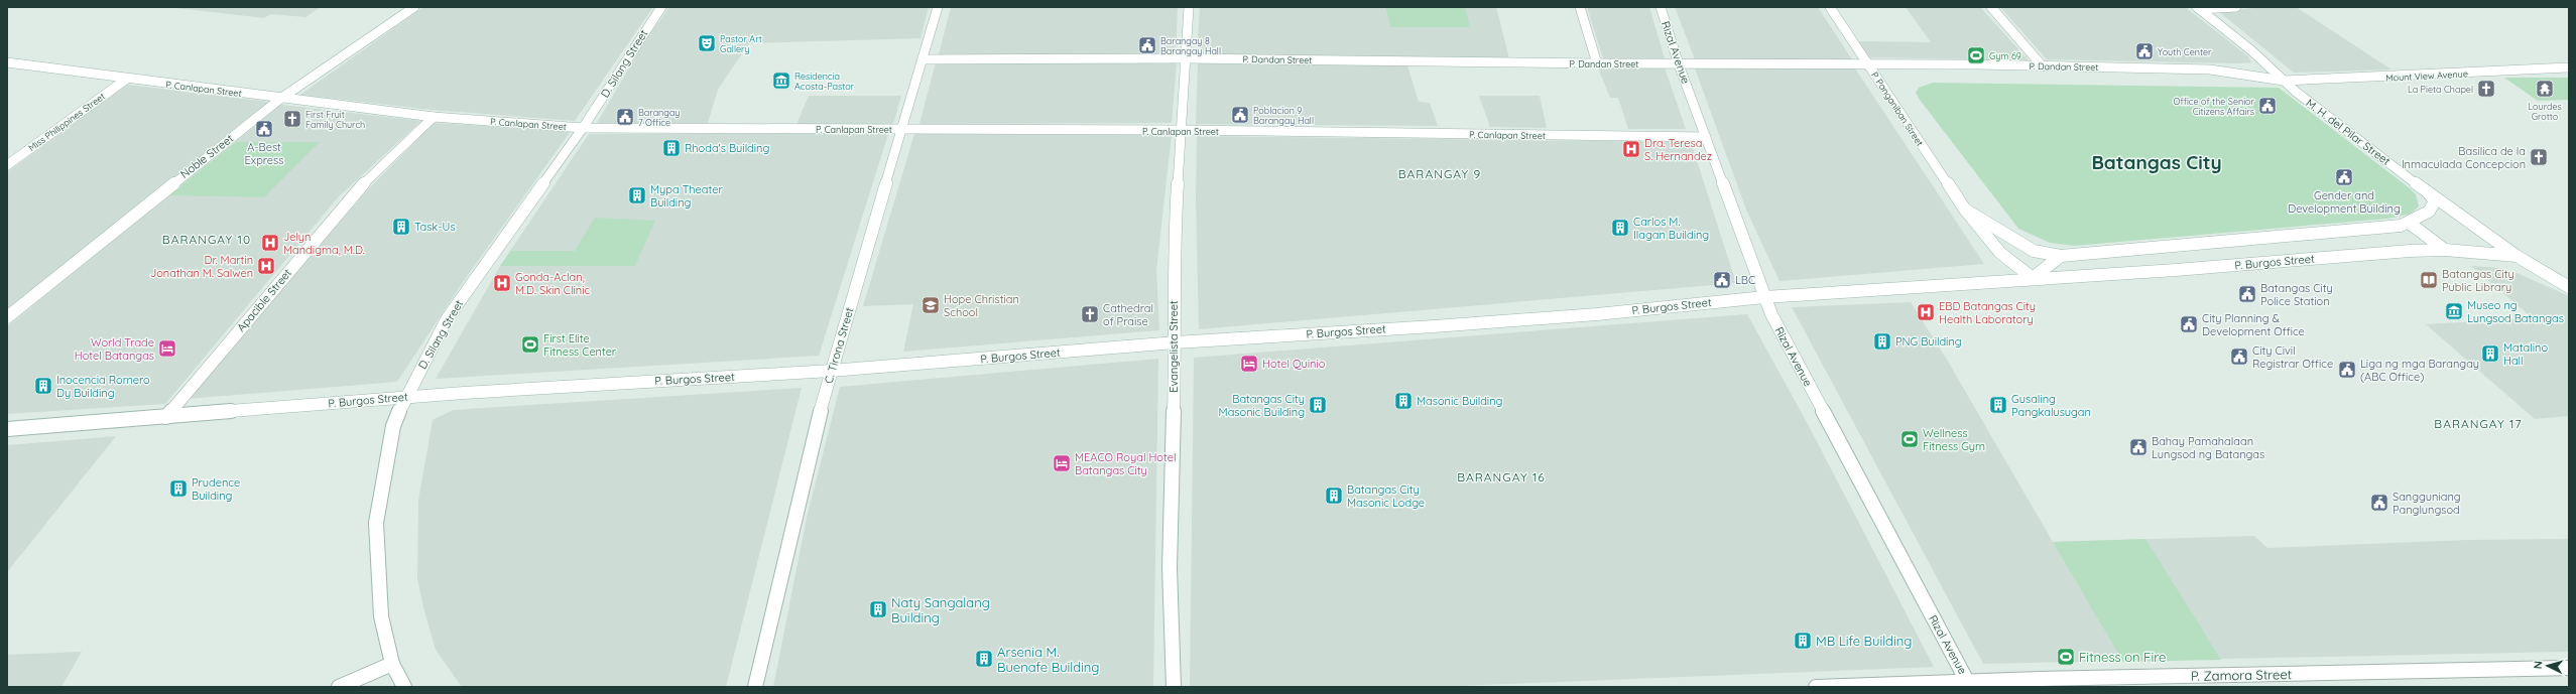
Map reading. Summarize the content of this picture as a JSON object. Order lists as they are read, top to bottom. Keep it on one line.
{"streets":{"street":["Rizal Avenue","P. Dandan Street","D. Silang Street","Mount View Avenue","P. Canlapan Street","P. Panganiban Street","Miss Philippines Street","M. H. del Pilar Street","Noble Street","P. Burgos Street","Apacible Street","C. Tirona Street","Evangelista Street","P. Zamora Street"]},"crossings":[["Rizal Avenue","P. Dandan Street"],["Rizal Avenue","P. Canlapan Street"],["Rizal Avenue","P. Burgos Street"],["Rizal Avenue","P. Zamora Street"],["P. Dandan Street","Mount View Avenue"],["P. Dandan Street","P. Panganiban Street"],["P. Dandan Street","M. H. del Pilar Street"],["P. Dandan Street","C. Tirona Street"],["P. Dandan Street","Evangelista Street"],["D. Silang Street","P. Canlapan Street"],["D. Silang Street","P. Burgos Street"],["Mount View Avenue","M. H. del Pilar Street"],["P. Canlapan Street","Miss Philippines Street"],["P. Canlapan Street","Noble Street"],["P. Canlapan Street","Apacible Street"],["P. Canlapan Street","C. Tirona Street"],["P. Canlapan Street","Evangelista Street"],["P. Panganiban Street","P. Burgos Street"],["M. H. del Pilar Street","P. Burgos Street"],["P. Burgos Street","Apacible Street"],["P. Burgos Street","C. Tirona Street"],["P. Burgos Street","Evangelista Street"]],"districts":["Batangas City","BARANGAY 9","BARANGAY 10","BARANGAY 17","BARANGAY 16"],"places":{"theatre":["Pastor Art Gallery"],"public building":["Barangay 8 Barangay Hall","Youth Center","Office of the Senior Citizens Affairs","Poblacion 9 Barangay Hall","Barangay 7 Office","A-Best Express","Gender and Development Building","LBC","Batangas City Police Station","City Planning & Development Office","City Civil Registrar Office","Liga ng mga Barangay (ABC Office)","Bahay Pamahalaan Lungsod ng Batangas","Sangguniang Panglungsod"],"sports":["Gym 69","First Elite Fitness Center","Wellness Fitness Gym","Fitness on Fire"],"museum":["Residencia Acosta-Pastor","Museo ng Lungsod Batangas"],"church":["La Pieta Chapel","First Fruit Family Church","Basilica de la Inmaculada Concepcion","Cathedral of Praise"],"temple":["Lourdes Grotto"],"building":["Rhoda's Building","Mypa Theater Building","Task-Us","Carlos M. Ilagan Building","PNG Building","Matalino Hall","Inocencia Romero Dy Building","Masonic Building","Batangas City Masonic Building","Gusaling Pangkalusugan","Prudence Building","Batangas City Masonic Lodge","Naty Sangalang Building","MB Life Building","Arsenia M. Buenafe Building"],"hospital":["Dra. Teresa S. Hernandez","Jelyn Mandigma, M.D.","Dr. Martin Jonathan M. Salwen","Gonda-Aclan, M.D. Skin Clinic","EBD Batangas City Health Laboratory"],"library":["Batangas City Public Library"],"school or university":["Hope Christian School"],"hotel":["World Trade Hotel Batangas","Hotel Quinio","MEACO Royal Hotel Batangas City"]},"north":"left"}
